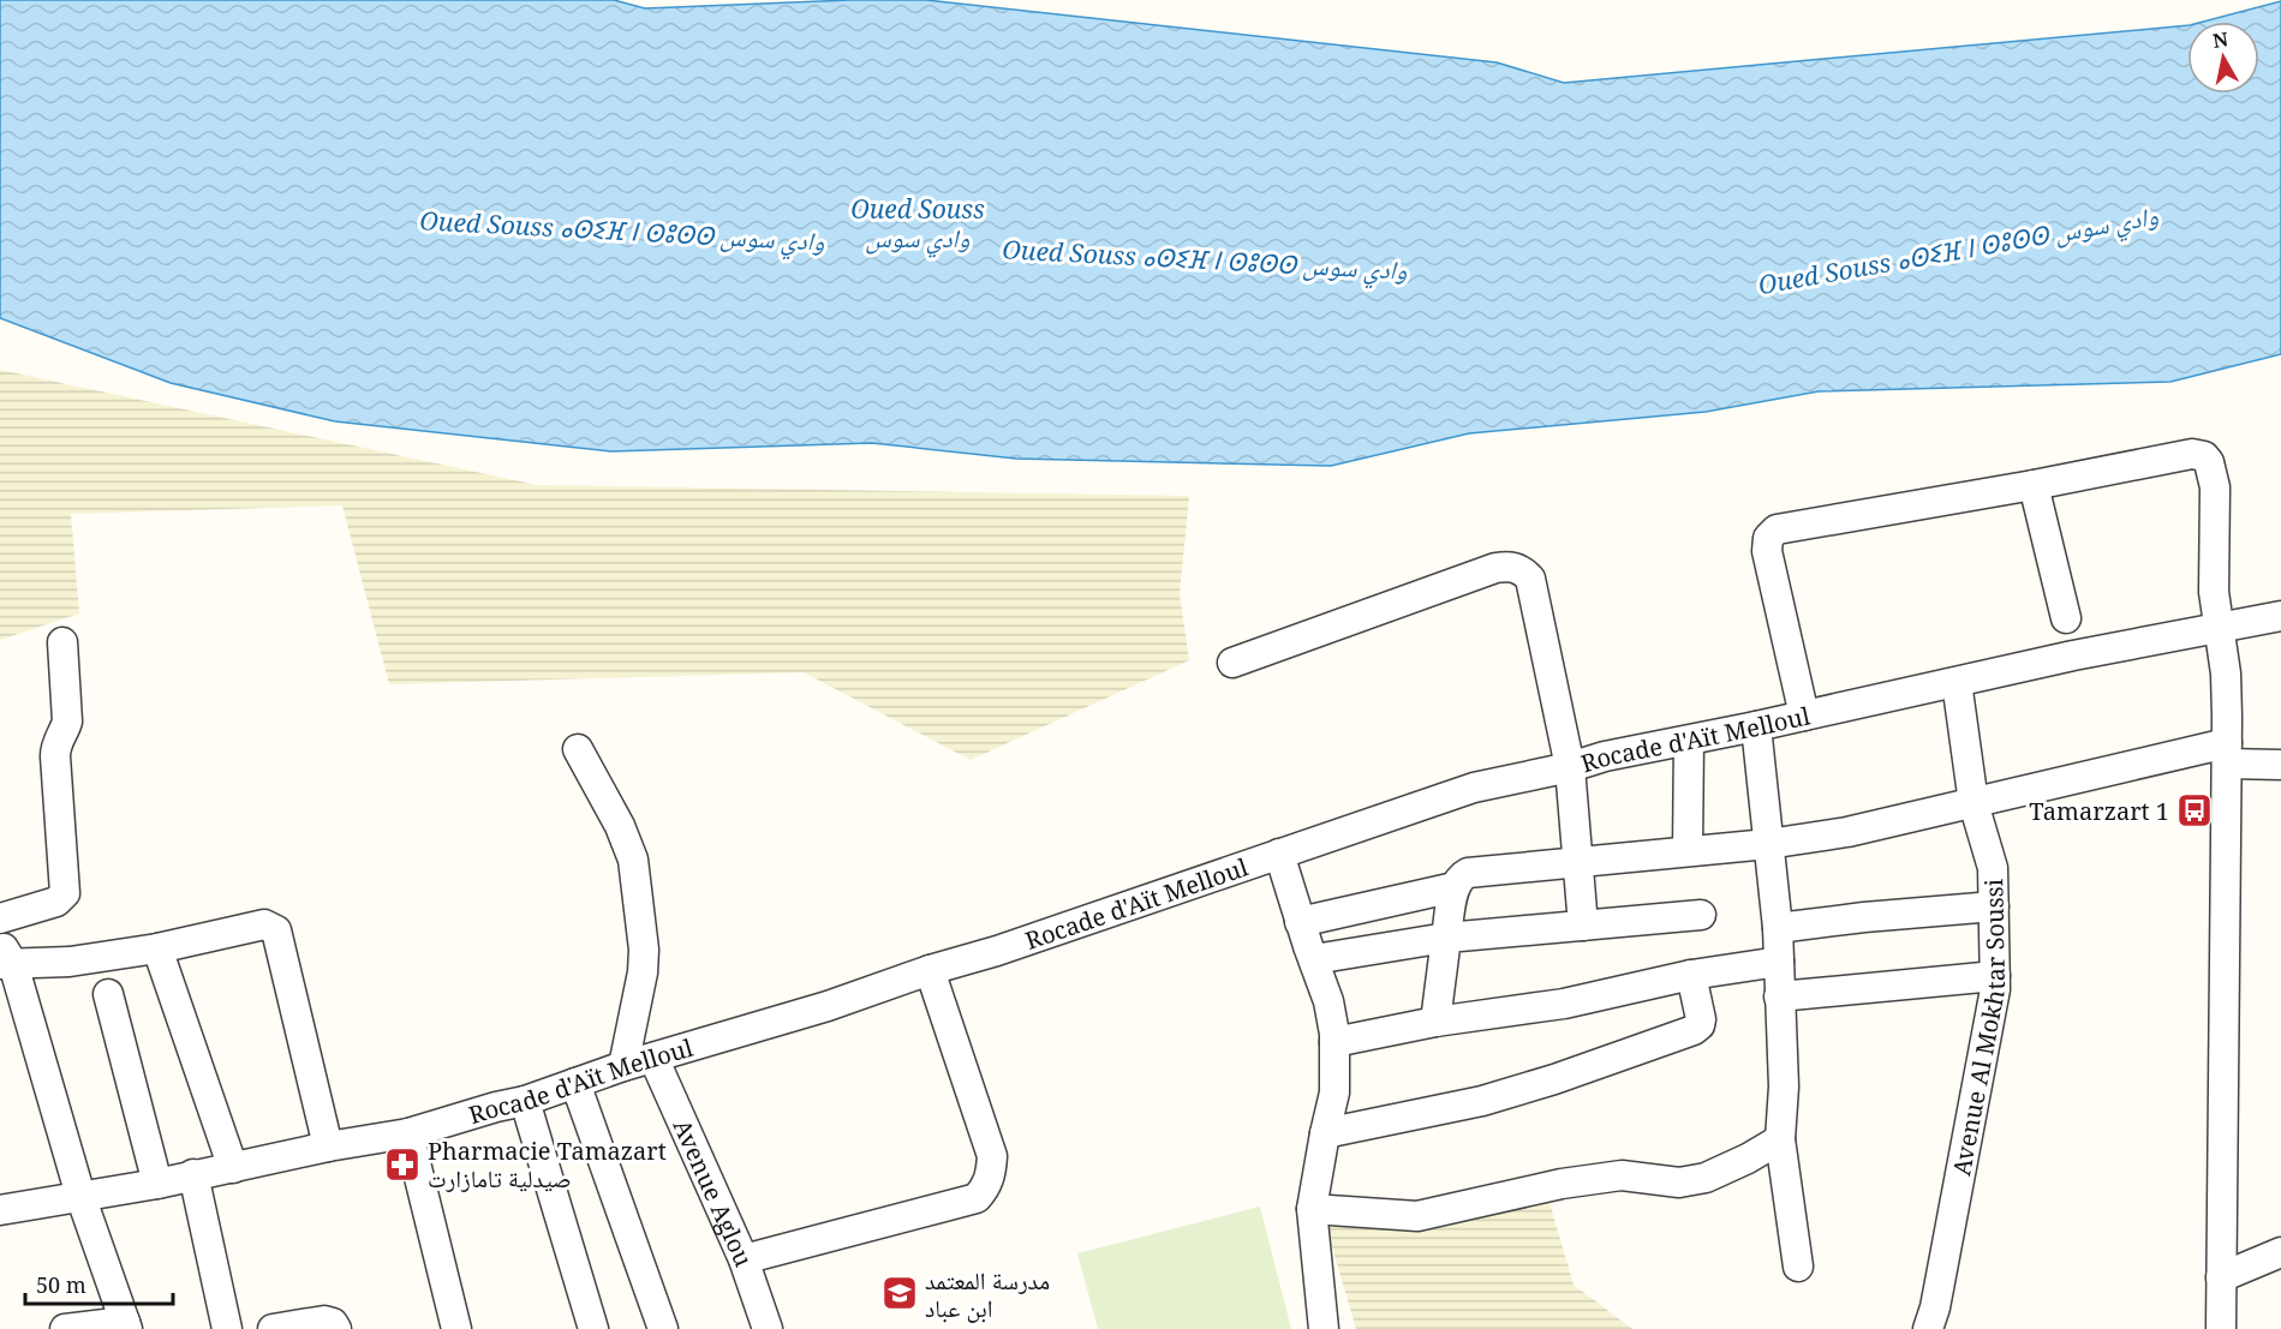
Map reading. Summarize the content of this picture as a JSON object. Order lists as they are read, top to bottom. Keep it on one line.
{"streets":{"street":["Rocade d'Aït Melloul","Avenue Al Mokhtar Soussi","Avenue Aglou"]},"crossings":[["Rocade d'Aït Melloul","Avenue Al Mokhtar Soussi"],["Rocade d'Aït Melloul","Avenue Aglou"]],"water":["Oued Souss وادي سوس","Oued Souss ⴰⵙⵉⴼ ⵏ ⵙⵓⵙⵙ وادي سوس"],"places":{"bus stop":["Tamarzart 1"],"pharmacy":["Pharmacie Tamazart صيدلية تامازارت"],"school or university":["مدرسة المعتمد ابن عباد"]},"scale_bar":"50 m","north":"top"}
